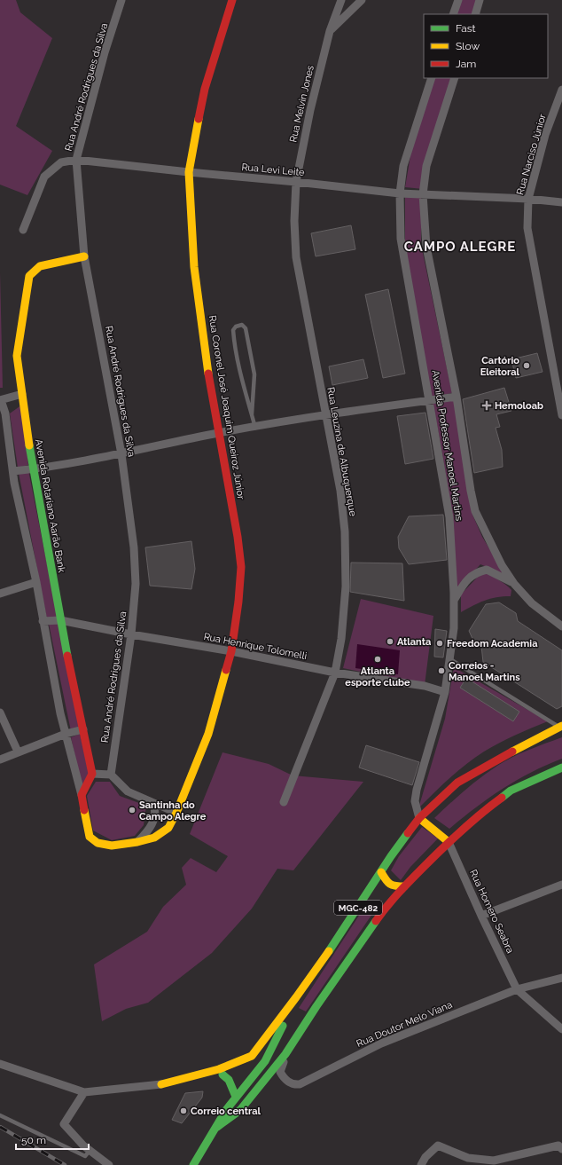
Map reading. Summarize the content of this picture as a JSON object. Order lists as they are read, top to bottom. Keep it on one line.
{"streets":{"main road":["Rua Coronel José Joaquim Queiroz Júnior","Avenida Rotariano Aarão Bank","MGC-482"],"street":["Rua André Rodrigues da Silva","Rua Melvin Jones","Rua Narciso Júnior","Rua Levi Leite","Avenida Professor Manoel Martins","Rua Leuzina de Albuquerque","Rua Henrique Tolomelli","Rua Homero Seabra","Rua Doutor Melo Viana"]},"crossings":[["Rua André Rodrigues da Silva","Rua Levi Leite"],["Rua André Rodrigues da Silva","Rua Coronel José Joaquim Queiroz Júnior"],["Rua André Rodrigues da Silva","Avenida Rotariano Aarão Bank"],["Rua André Rodrigues da Silva","Rua Henrique Tolomelli"],["Rua Melvin Jones","Rua Levi Leite"],["Rua Melvin Jones","Rua Leuzina de Albuquerque"],["Rua Narciso Júnior","Rua Levi Leite"],["Rua Levi Leite","Rua Coronel José Joaquim Queiroz Júnior"],["Rua Levi Leite","Avenida Professor Manoel Martins"],["Rua Levi Leite","Rua Leuzina de Albuquerque"],["Rua Coronel José Joaquim Queiroz Júnior","Avenida Rotariano Aarão Bank"],["Rua Coronel José Joaquim Queiroz Júnior","Rua Henrique Tolomelli"],["Avenida Professor Manoel Martins","Rua Henrique Tolomelli"],["Avenida Professor Manoel Martins","MGC-482"],["Rua Leuzina de Albuquerque","Rua Henrique Tolomelli"],["Avenida Rotariano Aarão Bank","Rua Henrique Tolomelli"],["MGC-482","Rua Homero Seabra"],["MGC-482","Rua Doutor Melo Viana"],["Rua Homero Seabra","Rua Doutor Melo Viana"]],"districts":["CAMPO ALEGRE"],"places":{"other":["Cartório Eleitoral","Atlanta","Freedom Academia","Atlanta esporte clube","Correios - Manoel Martins","Santinha do Campo Alegre","Correio central"],"health":["Hemoloab"]},"legend":["Fast","Slow","Jam"],"scale_bar":"50 m"}
